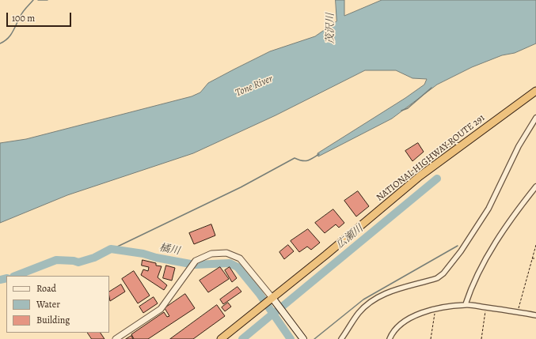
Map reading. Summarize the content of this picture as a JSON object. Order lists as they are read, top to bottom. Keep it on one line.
{"streets":{"highway":["NATIONAL HIGHWAY ROUTE 291"]},"water":["茂沢川","Tone River","広瀬川","橘川"],"legend":["Road","Water","Building"],"scale_bar":"100 m"}
